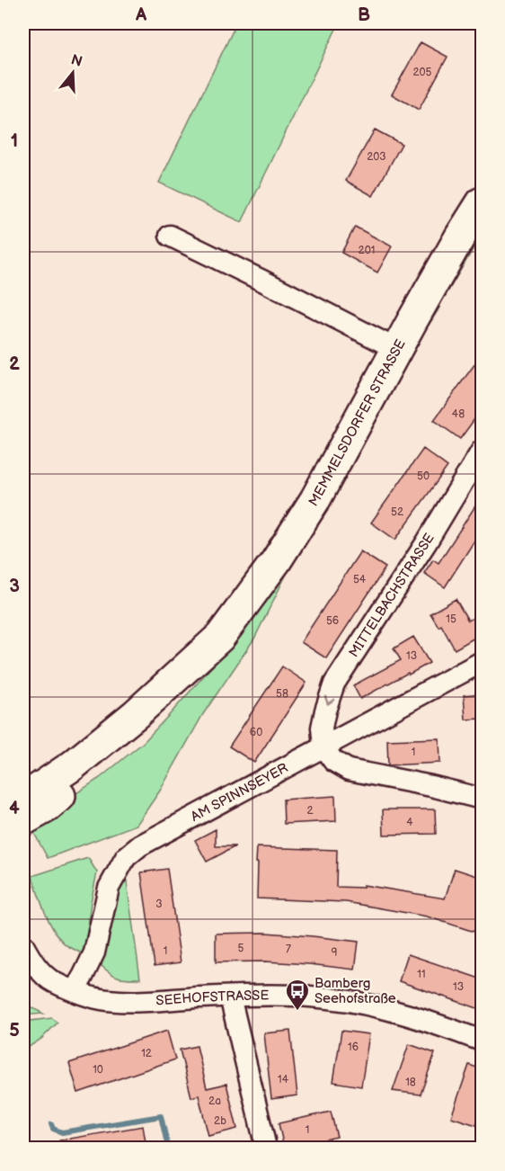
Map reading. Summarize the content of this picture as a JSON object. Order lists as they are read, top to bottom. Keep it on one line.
{"streets":{"main road":["MEMMELSDORFER STRASSE"],"street":["MITTELBACHSTRASSE","AM SPINNSEYER","SEEHOFSTRASSE"]},"crossings":[["MITTELBACHSTRASSE","AM SPINNSEYER"],["AM SPINNSEYER","SEEHOFSTRASSE"]],"one_way":["MITTELBACHSTRASSE"],"places":{"bus stop":["Bamberg Seehofstraße"]},"house_numbers":["205","203","201","48","50","52","54","15","56","13","58","60","1","2","4","3","5","7","1","9","11","13","16","12","10","14","18","2a","2b","1"],"north":"top","grid":{"columns":["A","B"],"rows":["1","2","3","4","5"]}}
